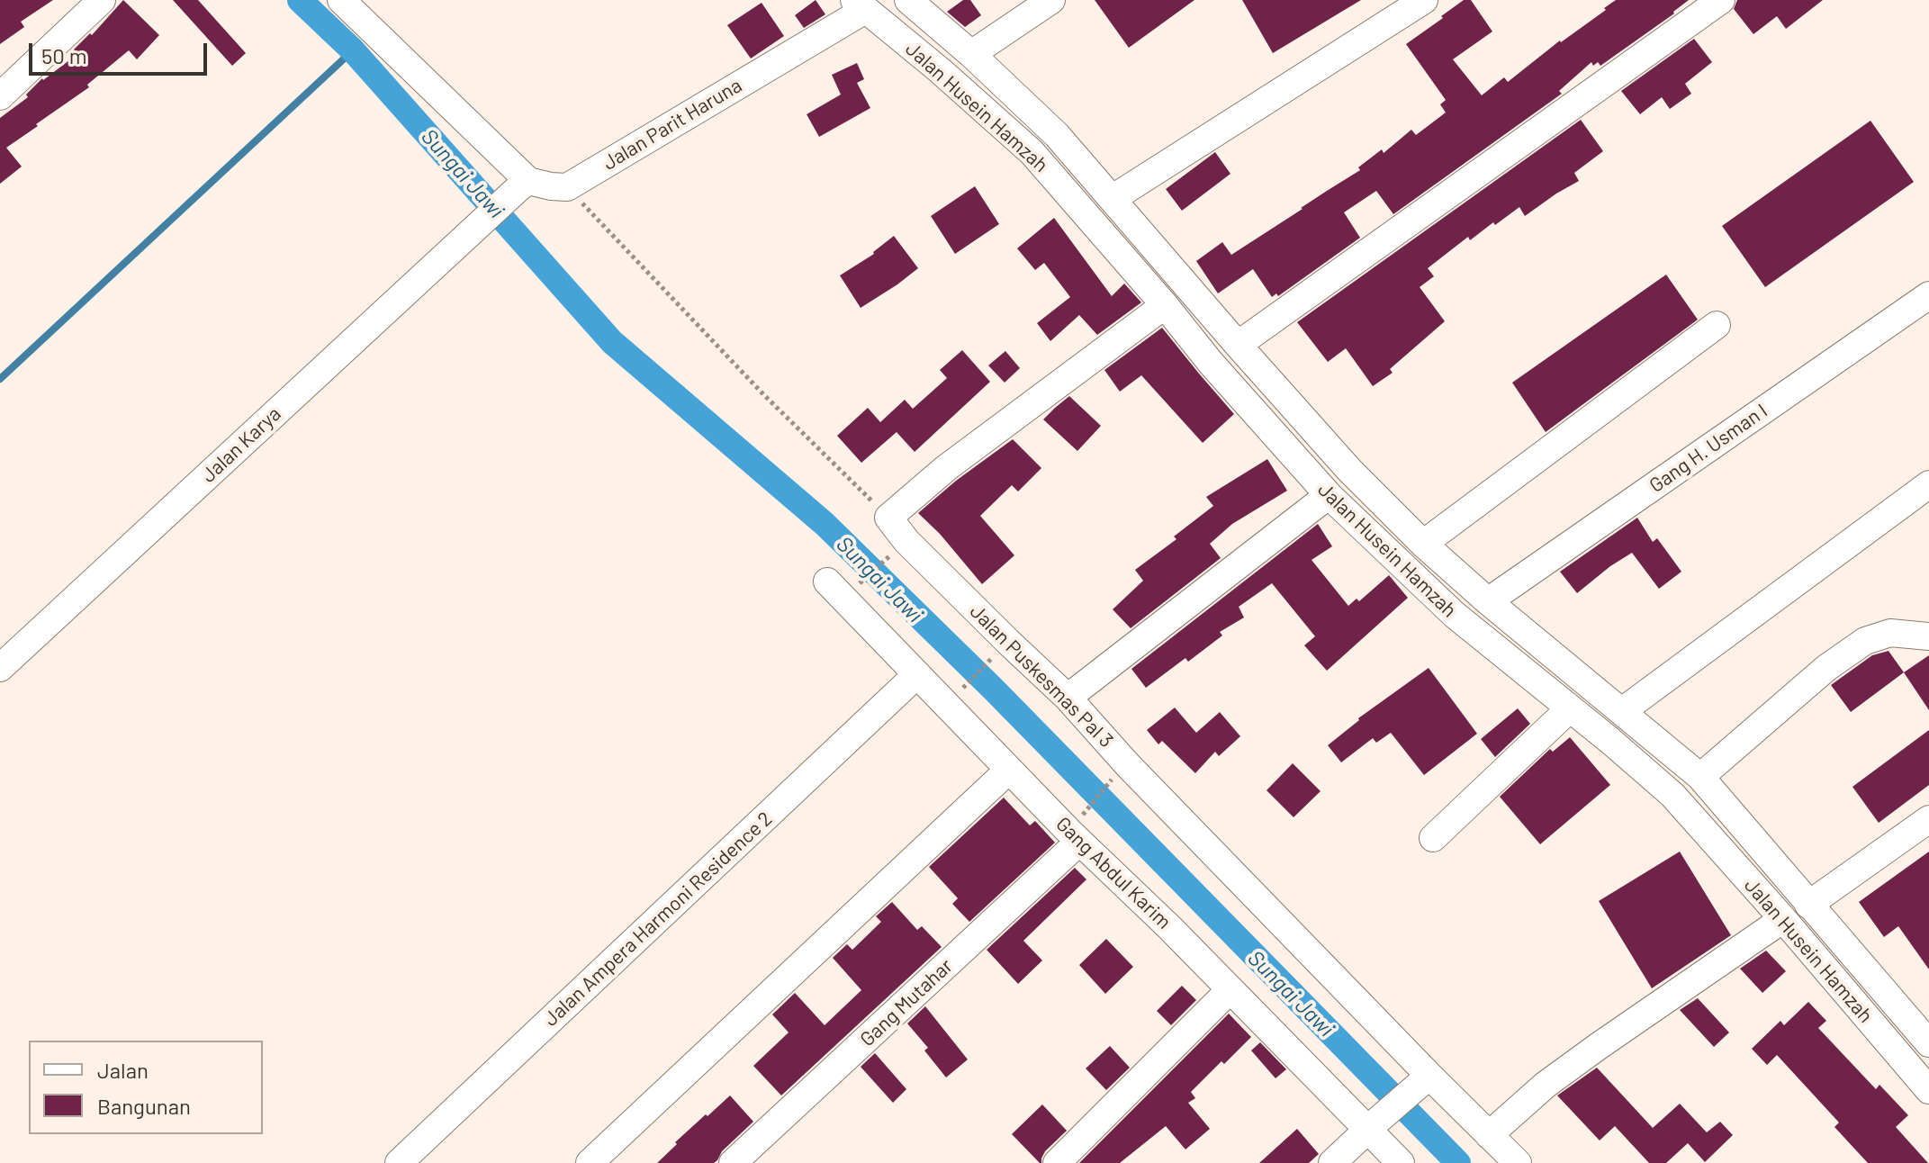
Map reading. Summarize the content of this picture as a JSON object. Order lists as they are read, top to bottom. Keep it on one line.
{"streets":{"street":["Jalan Husein Hamzah","Jalan Parit Haruna","Jalan Karya","Gang H. Usman I","Jalan Puskesmas Pal 3","Gang Abdul Karim","Jalan Ampera Harmoni Residence 2","Gang Mutahar"]},"crossings":[["Jalan Husein Hamzah","Jalan Parit Haruna"],["Jalan Husein Hamzah","Gang H. Usman I"],["Gang Abdul Karim","Jalan Ampera Harmoni Residence 2"],["Gang Abdul Karim","Gang Mutahar"]],"water":["Sungai Jawi"],"legend":["Jalan","Bangunan"],"scale_bar":"50 m"}
